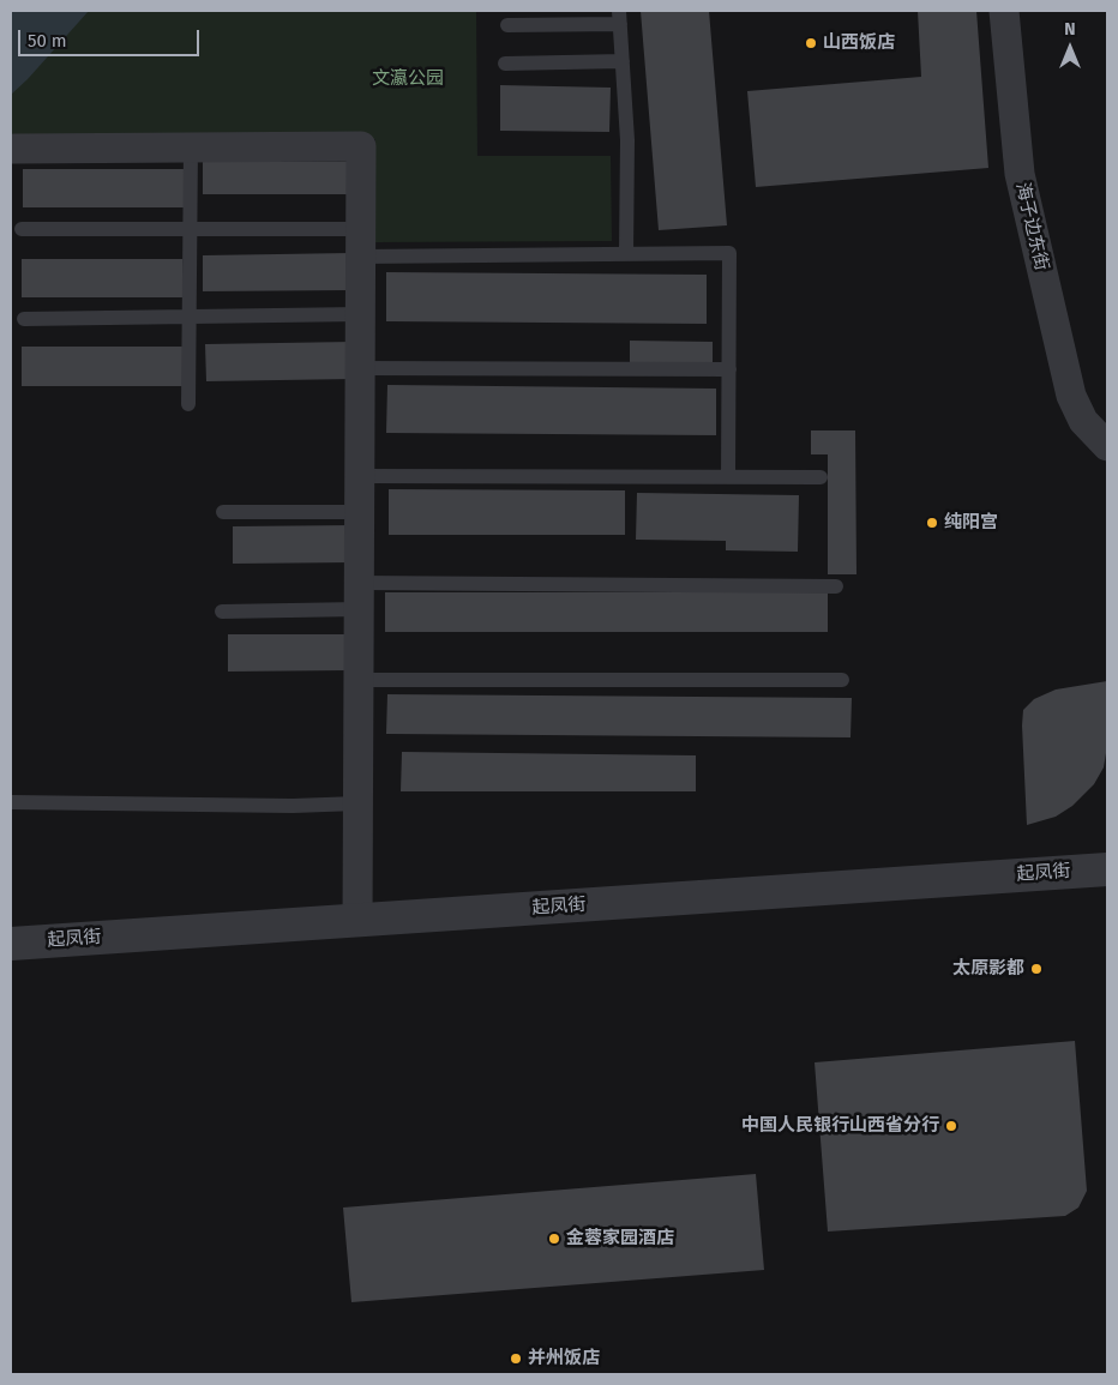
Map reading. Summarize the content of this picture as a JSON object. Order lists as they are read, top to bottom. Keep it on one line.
{"streets":{"street":["海子边东街","起凤街"]},"parks":["文瀛公园"],"places":["山西饭店","纯阳宫","太原影都","中国人民银行山西省分行","金蓉家园酒店","并州饭店"],"scale_bar":"50 m","north":"top"}
